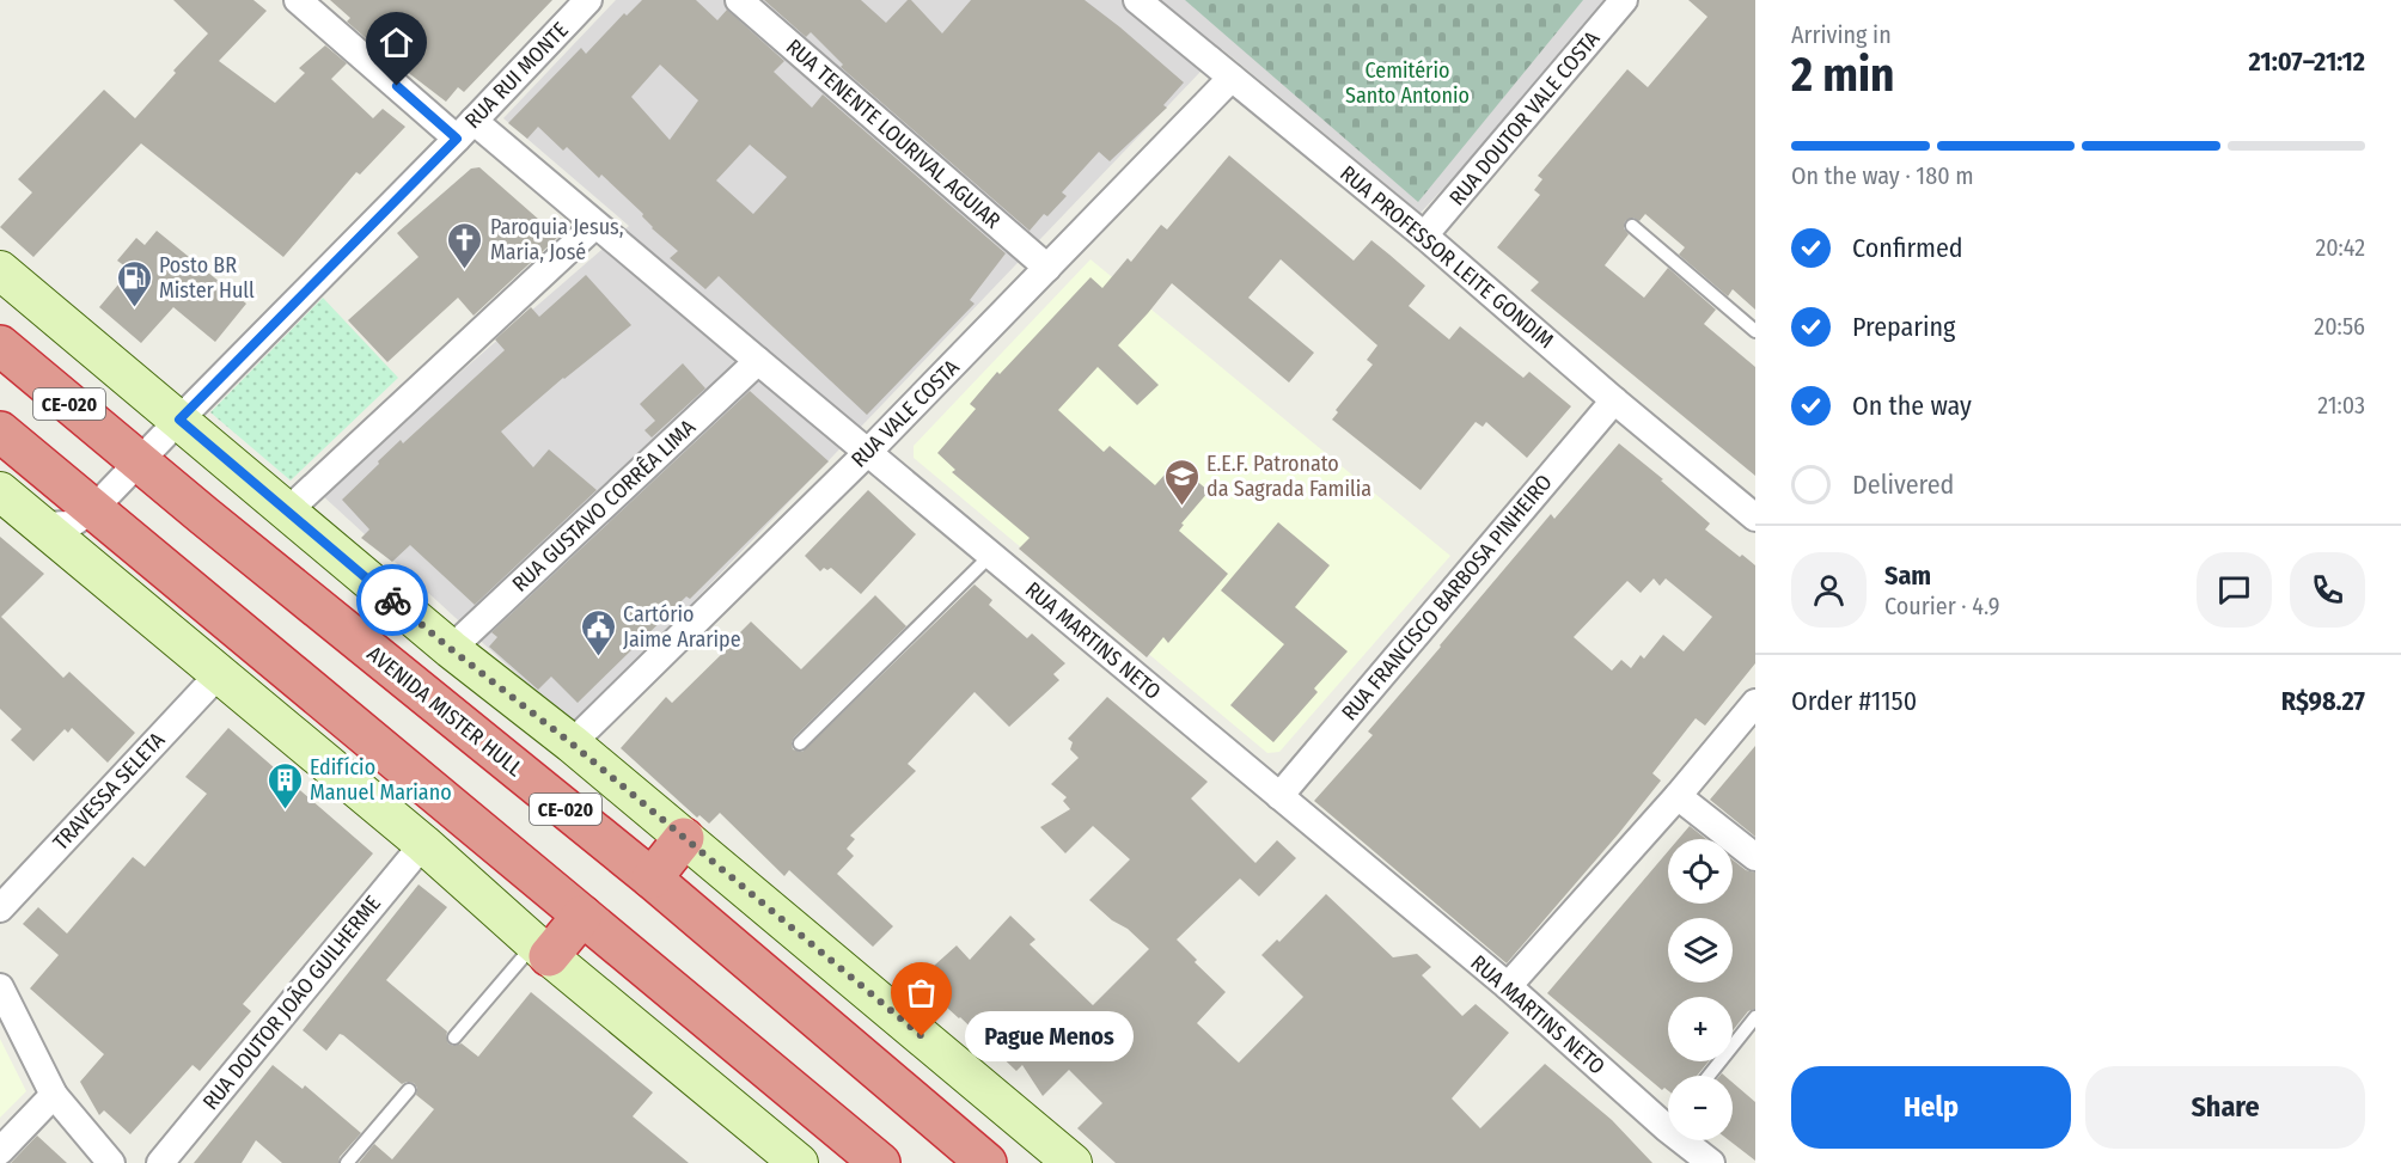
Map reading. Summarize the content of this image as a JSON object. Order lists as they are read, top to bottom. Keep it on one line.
{"streets":{"highway":["CE-020","AVENIDA MISTER HULL"],"street":["RUA RUI MONTE","RUA DOUTOR VALE COSTA","RUA TENENTE LOURIVAL AGUIAR","RUA PROFESSOR LEITE GONDIM","RUA VALE COSTA","RUA GUSTAVO CORRÊA LIMA","RUA FRANCISCO BARBOSA PINHEIRO","RUA MARTINS NETO","TRAVESSA SELETA","RUA DOUTOR JOÃO GUILHERME"]},"crossings":[["RUA RUI MONTE","CE-020"],["RUA RUI MONTE","RUA MARTINS NETO"],["RUA RUI MONTE","AVENIDA MISTER HULL"],["RUA DOUTOR VALE COSTA","RUA PROFESSOR LEITE GONDIM"],["RUA TENENTE LOURIVAL AGUIAR","RUA VALE COSTA"],["RUA PROFESSOR LEITE GONDIM","RUA VALE COSTA"],["RUA PROFESSOR LEITE GONDIM","RUA FRANCISCO BARBOSA PINHEIRO"],["RUA VALE COSTA","RUA MARTINS NETO"],["RUA GUSTAVO CORRÊA LIMA","RUA MARTINS NETO"],["RUA FRANCISCO BARBOSA PINHEIRO","RUA MARTINS NETO"]],"parks":["Cemitério Santo Antonio"],"places":{"church":["Paroquia Jesus, Maria, José"],"fuel station":["Posto BR Mister Hull"],"school or university":["E.E.F. Patronato da Sagrada Familia"],"public building":["Cartório Jaime Araripe"],"building":["Edifício Manuel Mariano"],"other":["Pague Menos"]},"page":{"heading":["2 min","Arriving in","21:07–21:12"],"panel":["Sam","Courier · 4.9","Order #1150","R$98.27"],"bar":"On the way · 180 m","list":[["Confirmed","20:42"],["Preparing","20:56"],["On the way","21:03"],"Delivered"],"map_buttons":["+","−"],"bubble":"Pague Menos","buttons":["Help","Share"]}}
